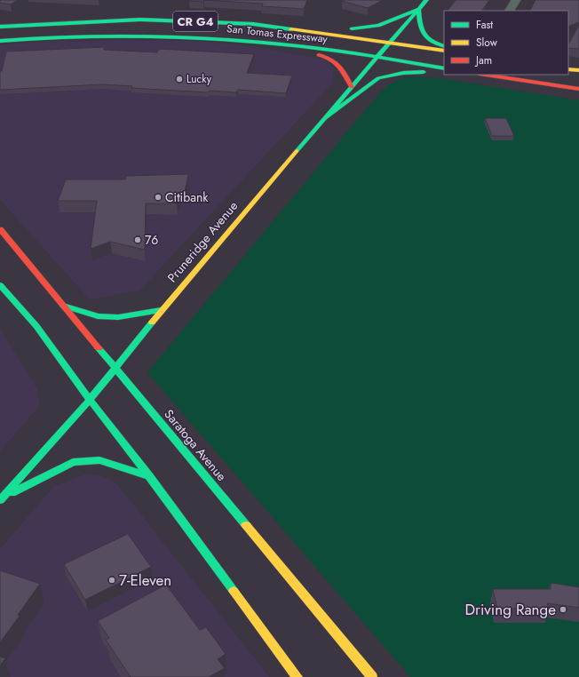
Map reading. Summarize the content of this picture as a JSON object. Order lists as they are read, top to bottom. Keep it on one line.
{"streets":{"main road":["CR G4","San Tomas Expressway","Pruneridge Avenue","Saratoga Avenue"]},"crossings":[["San Tomas Expressway","Pruneridge Avenue"],["Pruneridge Avenue","Saratoga Avenue"]],"places":["Lucky","Citibank","76","7-Eleven","Driving Range"],"legend":["Fast","Slow","Jam"]}
